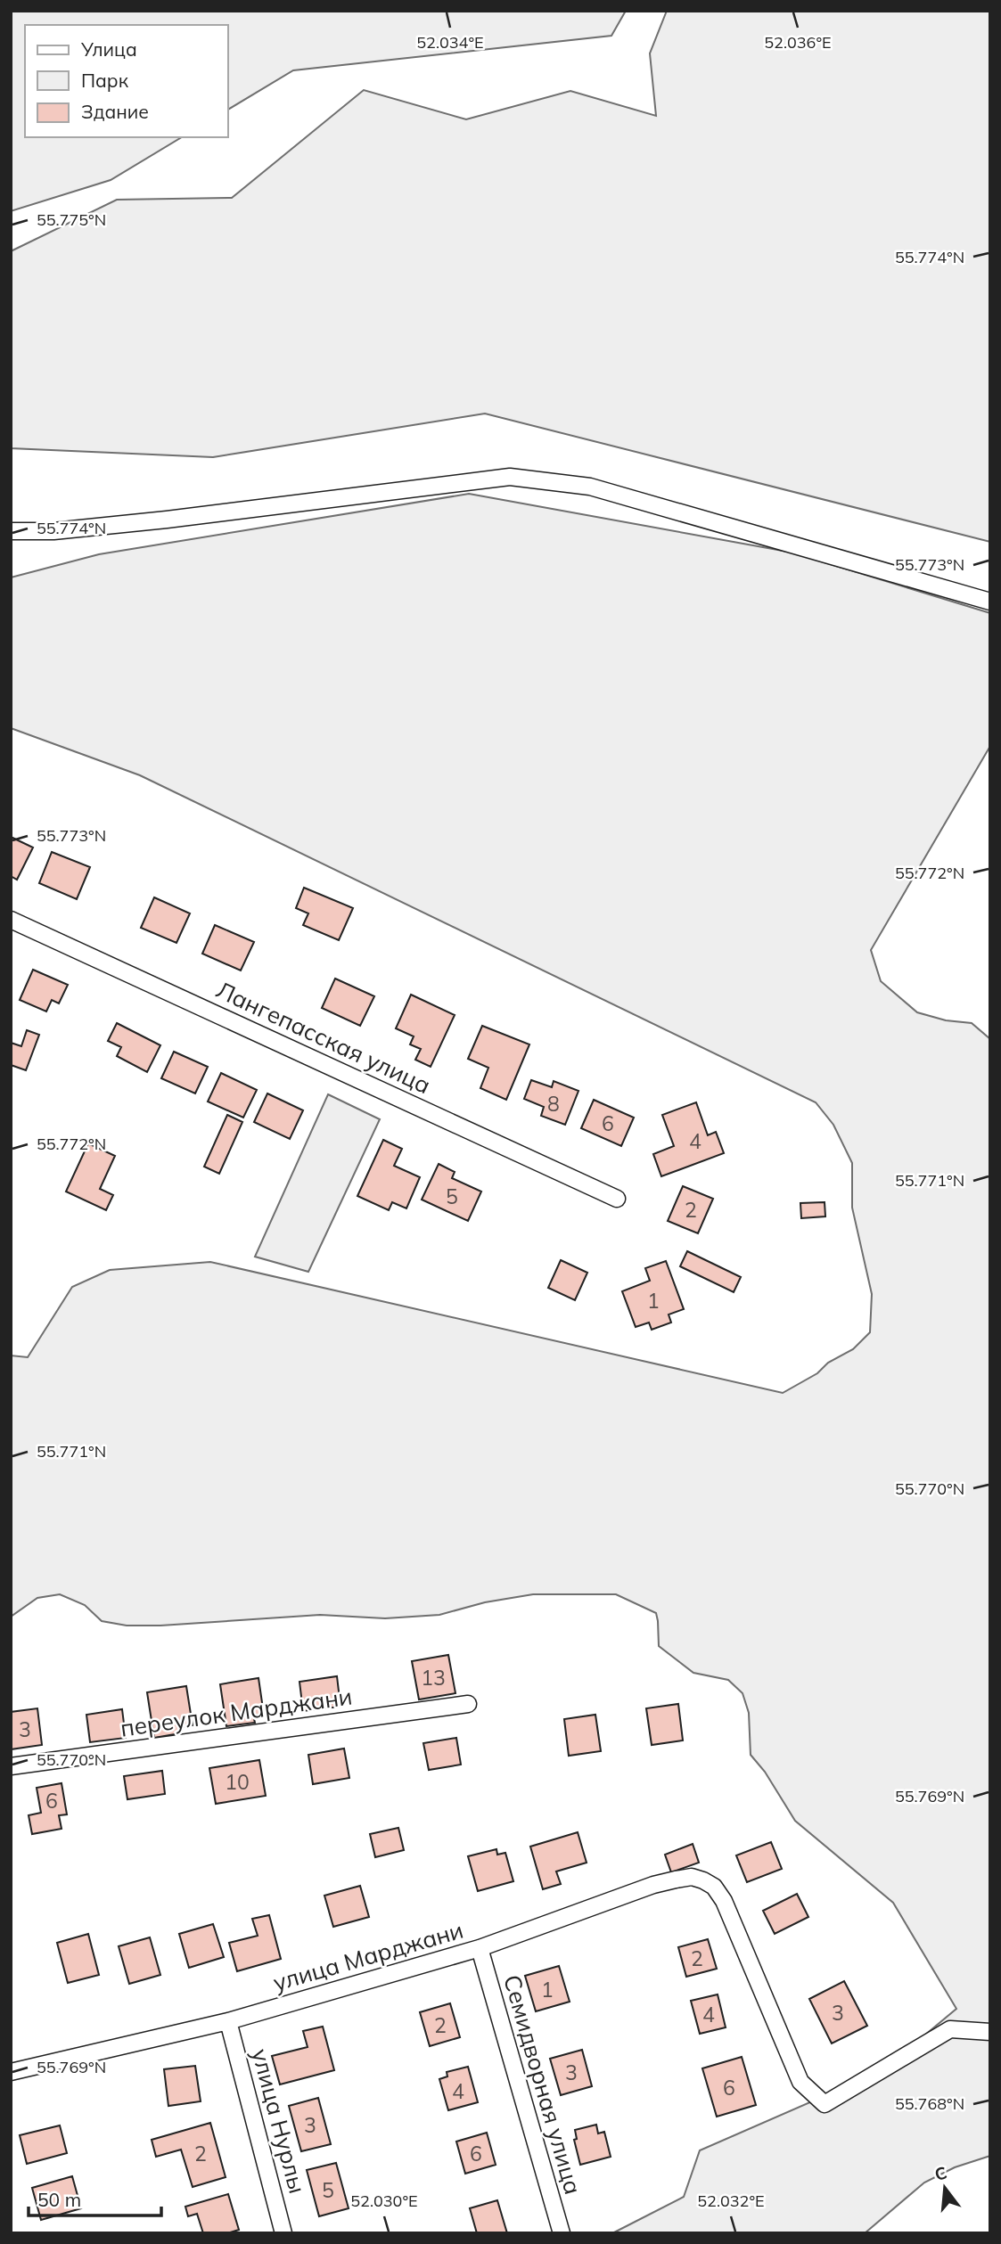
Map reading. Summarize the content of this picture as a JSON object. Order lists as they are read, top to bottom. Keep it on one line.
{"streets":{"street":["Лангепасская улица","переулок Марджани","улица Марджани","Семидворная улица","улица Нурлы"]},"crossings":[["улица Марджани","Семидворная улица"],["улица Марджани","улица Нурлы"]],"house_numbers":["8","6","4","5","2","1","13","3","10","6","2","1","3","4","2","3","6","4","3","2","6","5"],"legend":["Улица","Парк","Здание"],"scale_bar":"50 m","north":"top","coordinates":["52.034°E","52.036°E","55.775°N","55.774°N","55.773°N","55.772°N","55.771°N","55.770°N","55.769°N","55.768°N","52.030°E","52.032°E"]}
